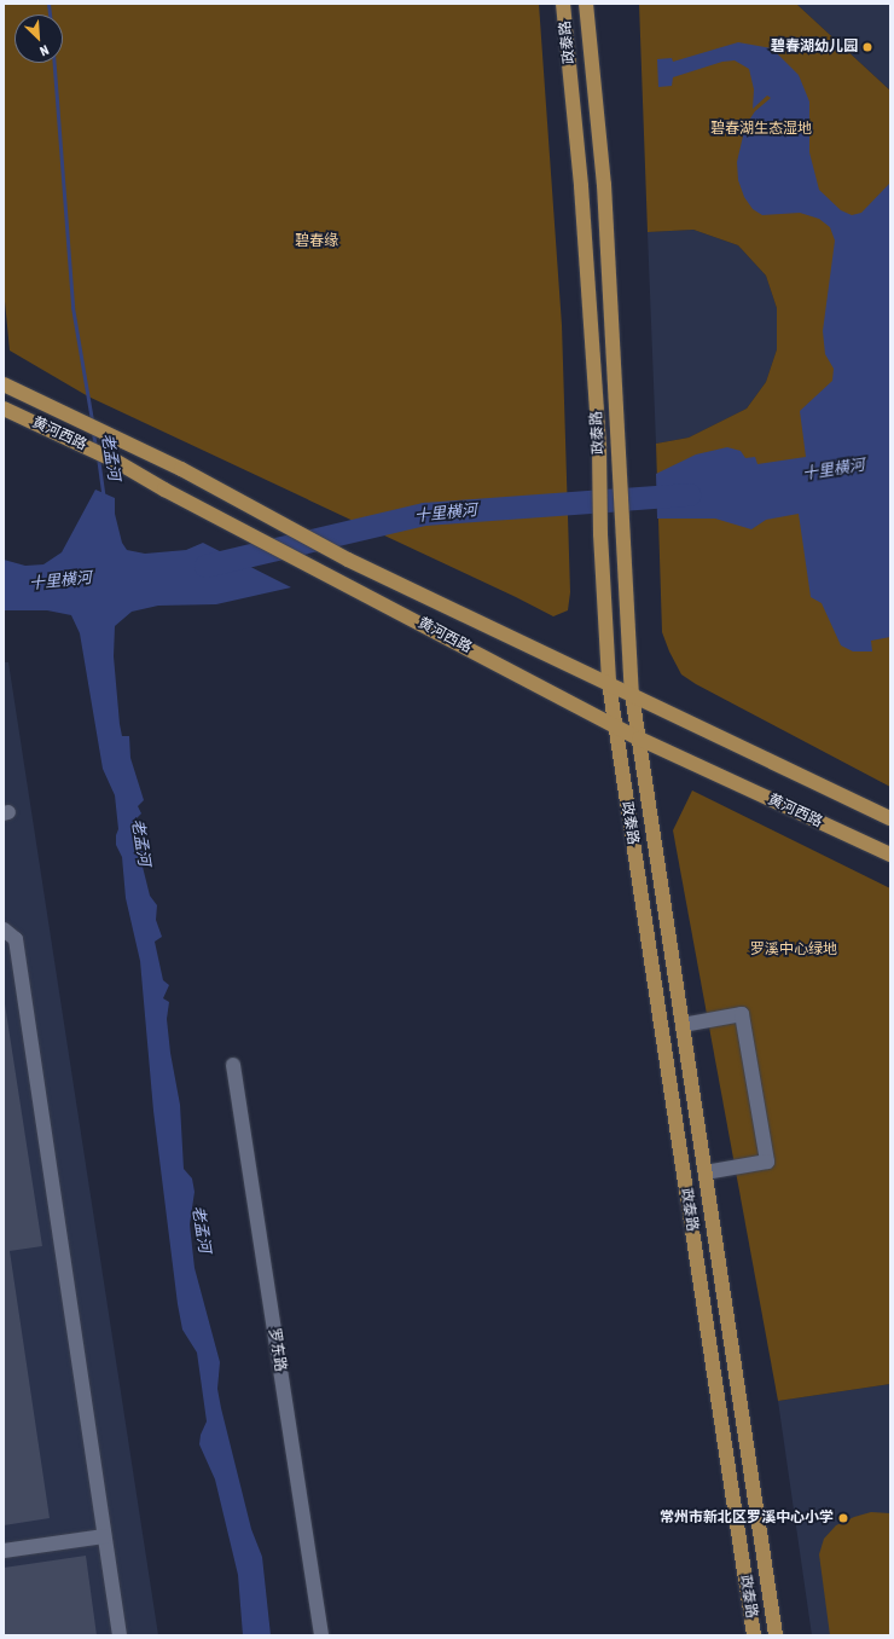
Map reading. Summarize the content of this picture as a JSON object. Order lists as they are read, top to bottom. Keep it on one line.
{"streets":{"main road":["政泰路","黄河西路"],"street":["罗东路"]},"crossings":[["政泰路","黄河西路"]],"water":["老孟河","十里横河"],"parks":["碧春湖生态湿地","碧春缘","罗溪中心绿地"],"places":["碧春湖幼儿园","常州市新北区罗溪中心小学"],"north":"bottom right"}
